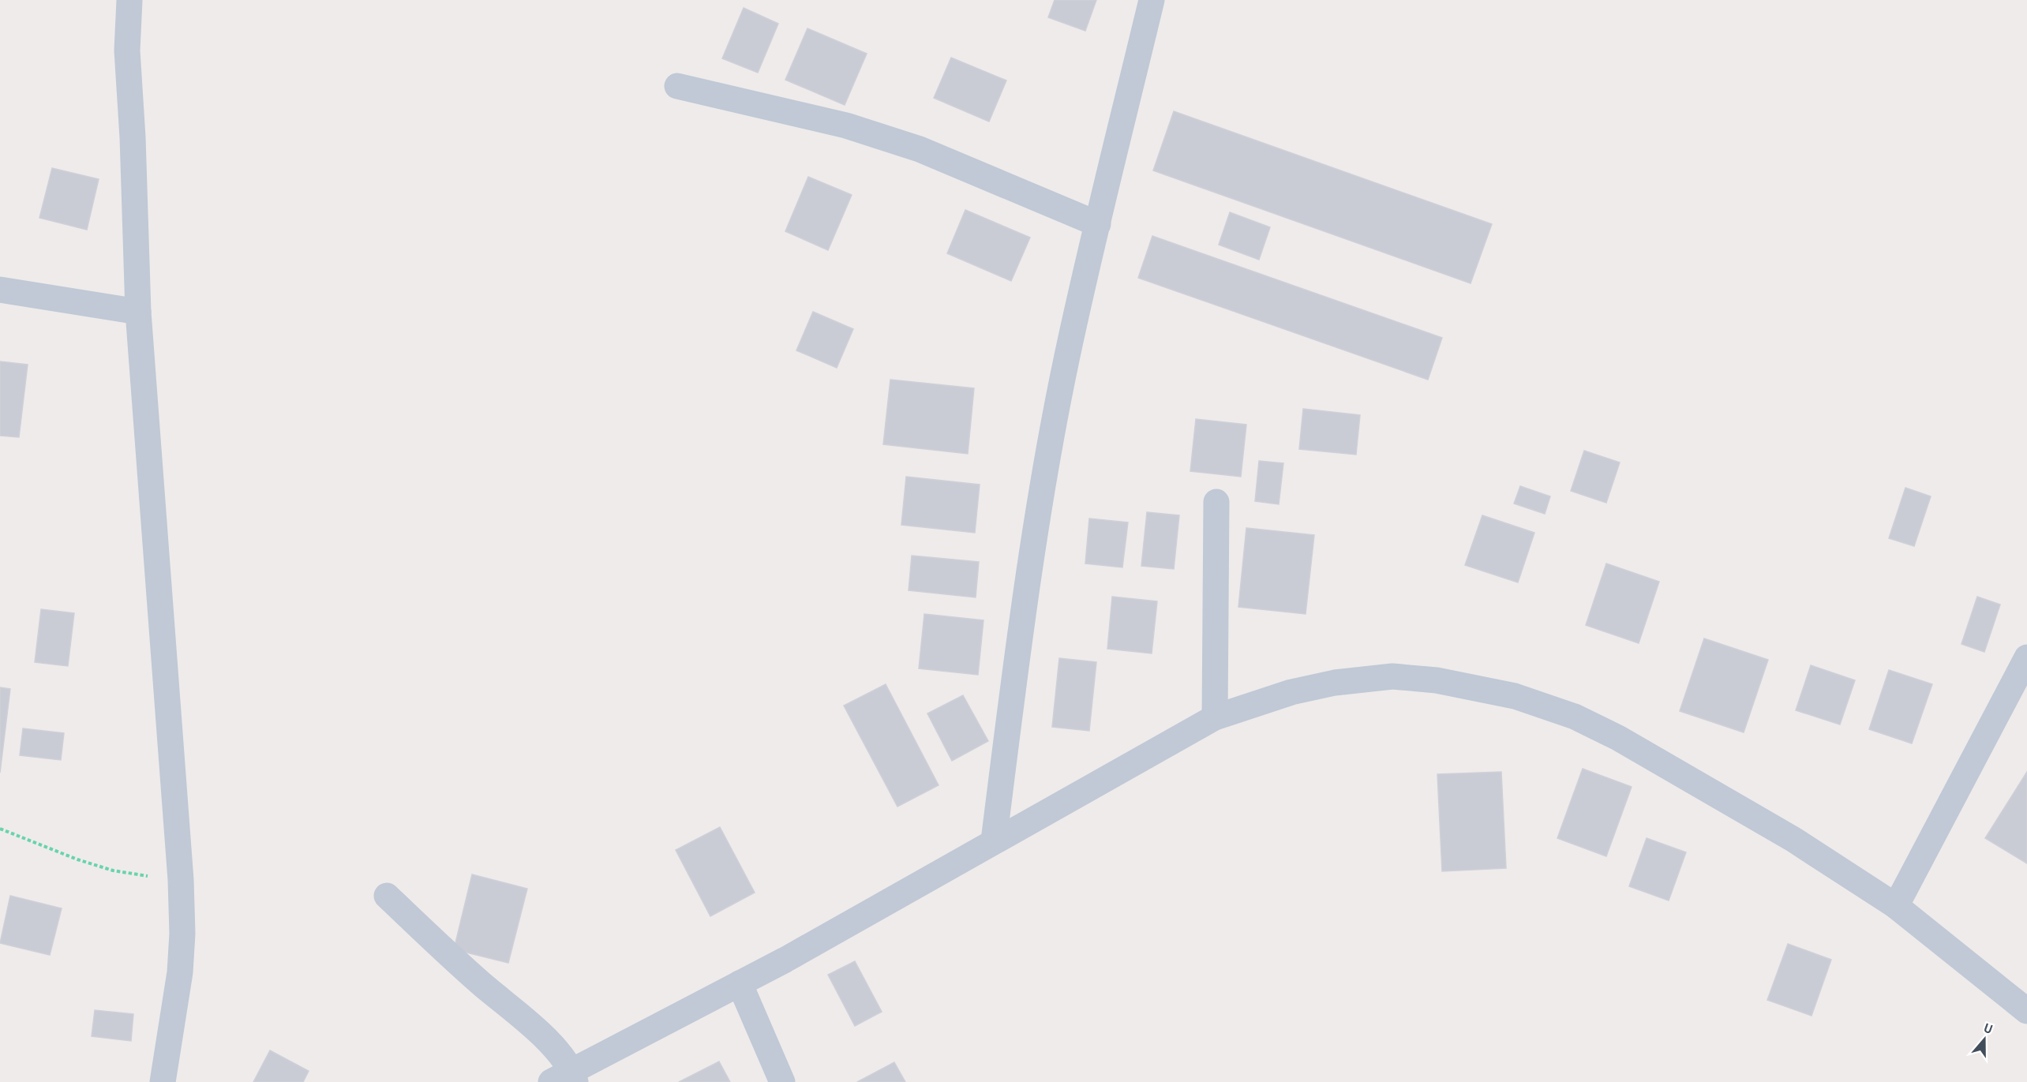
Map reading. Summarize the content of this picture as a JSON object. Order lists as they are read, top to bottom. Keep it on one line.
{"north":"top"}
